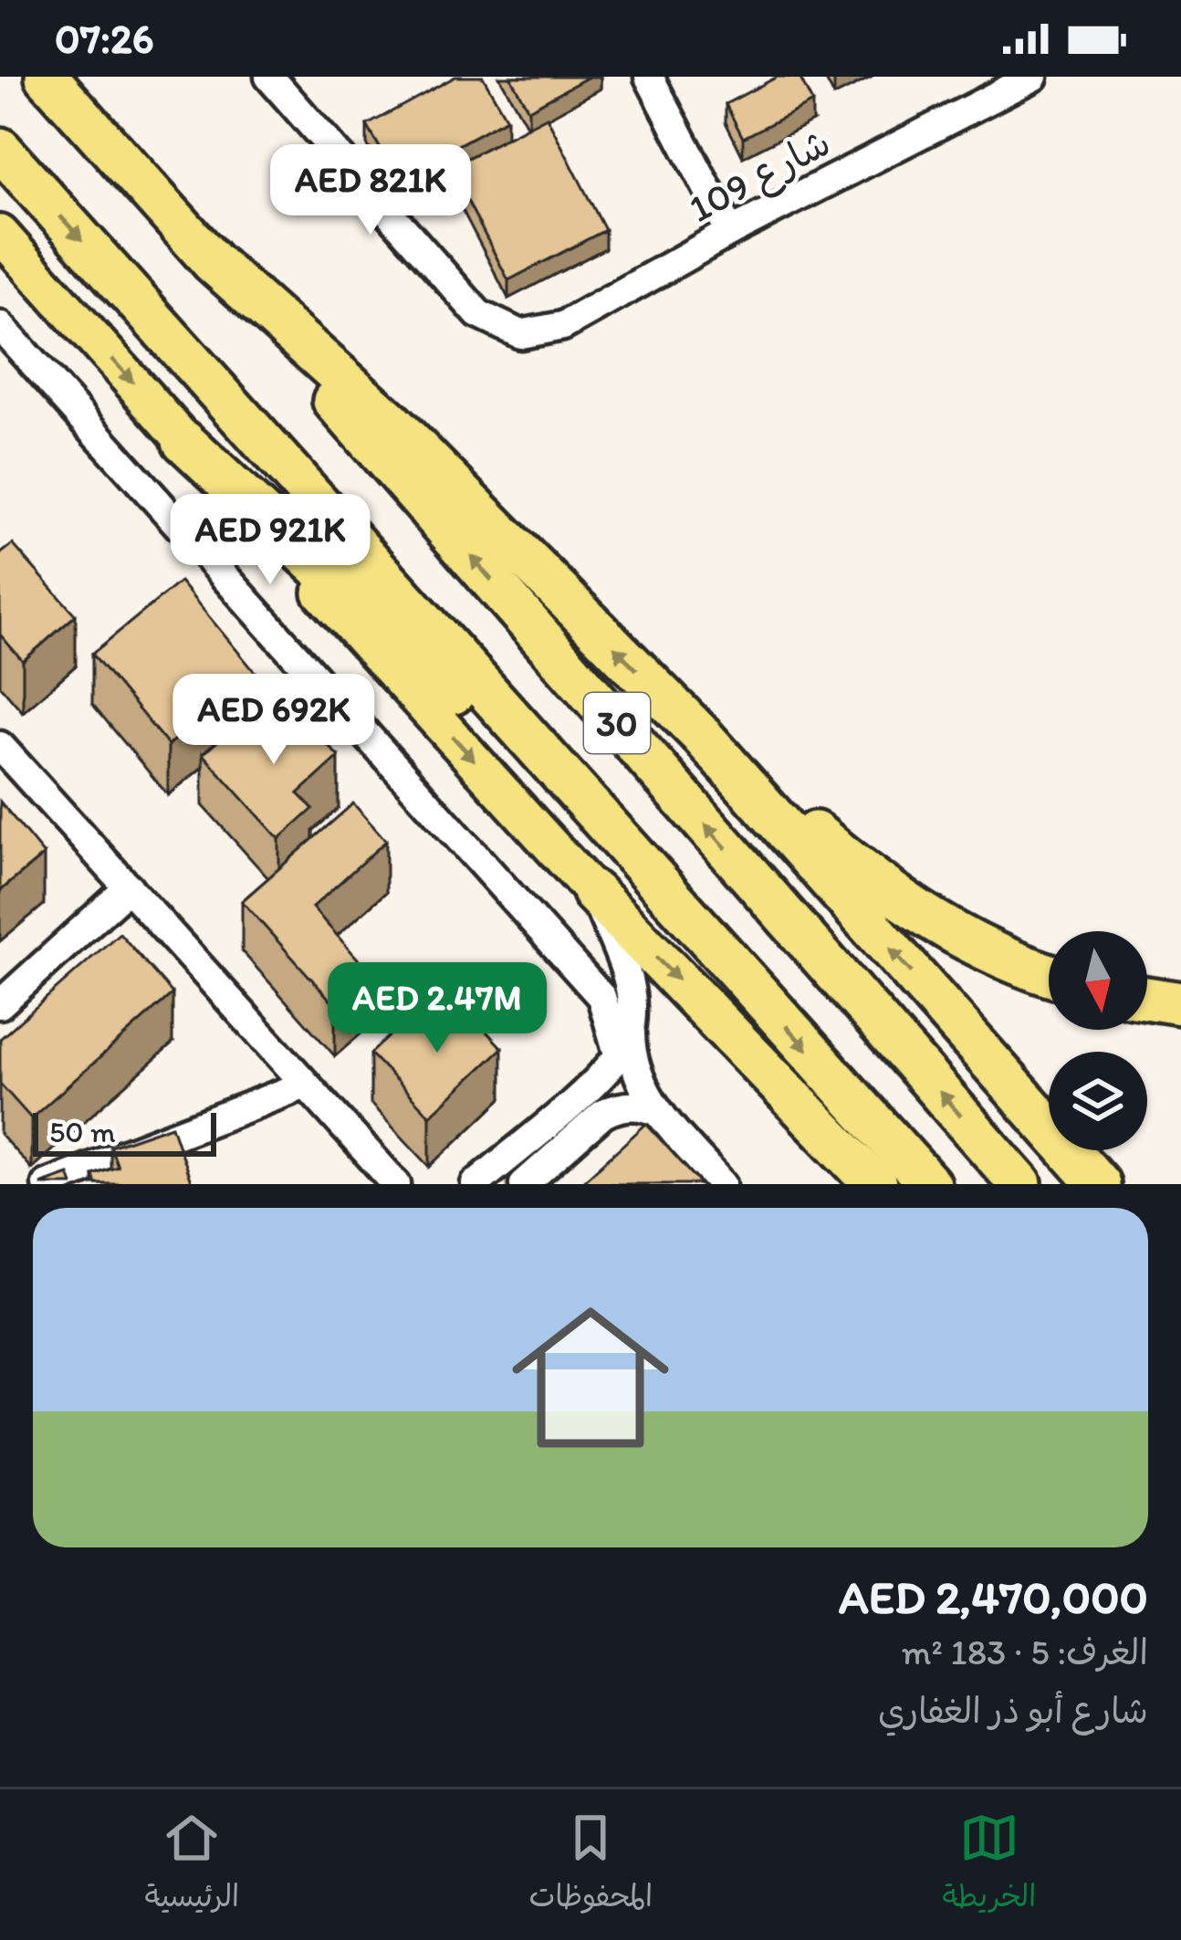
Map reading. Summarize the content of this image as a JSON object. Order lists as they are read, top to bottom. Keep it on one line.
{"streets":{"highway":["30"],"street":["شارع 109"]},"scale_bar":"50 m","north":"bottom","page":{"status":"07:26","price":["AED 821K","AED 921K","AED 692K","AED 2.47M"],"scale":"50 m","list":[{"name":"AED 2,470,000","note":"الغرف: 5 · 183 m² · شارع أبو ذر الغفاري"}],"tabs":["الخريطة","المحفوظات","الرئيسية"]}}
